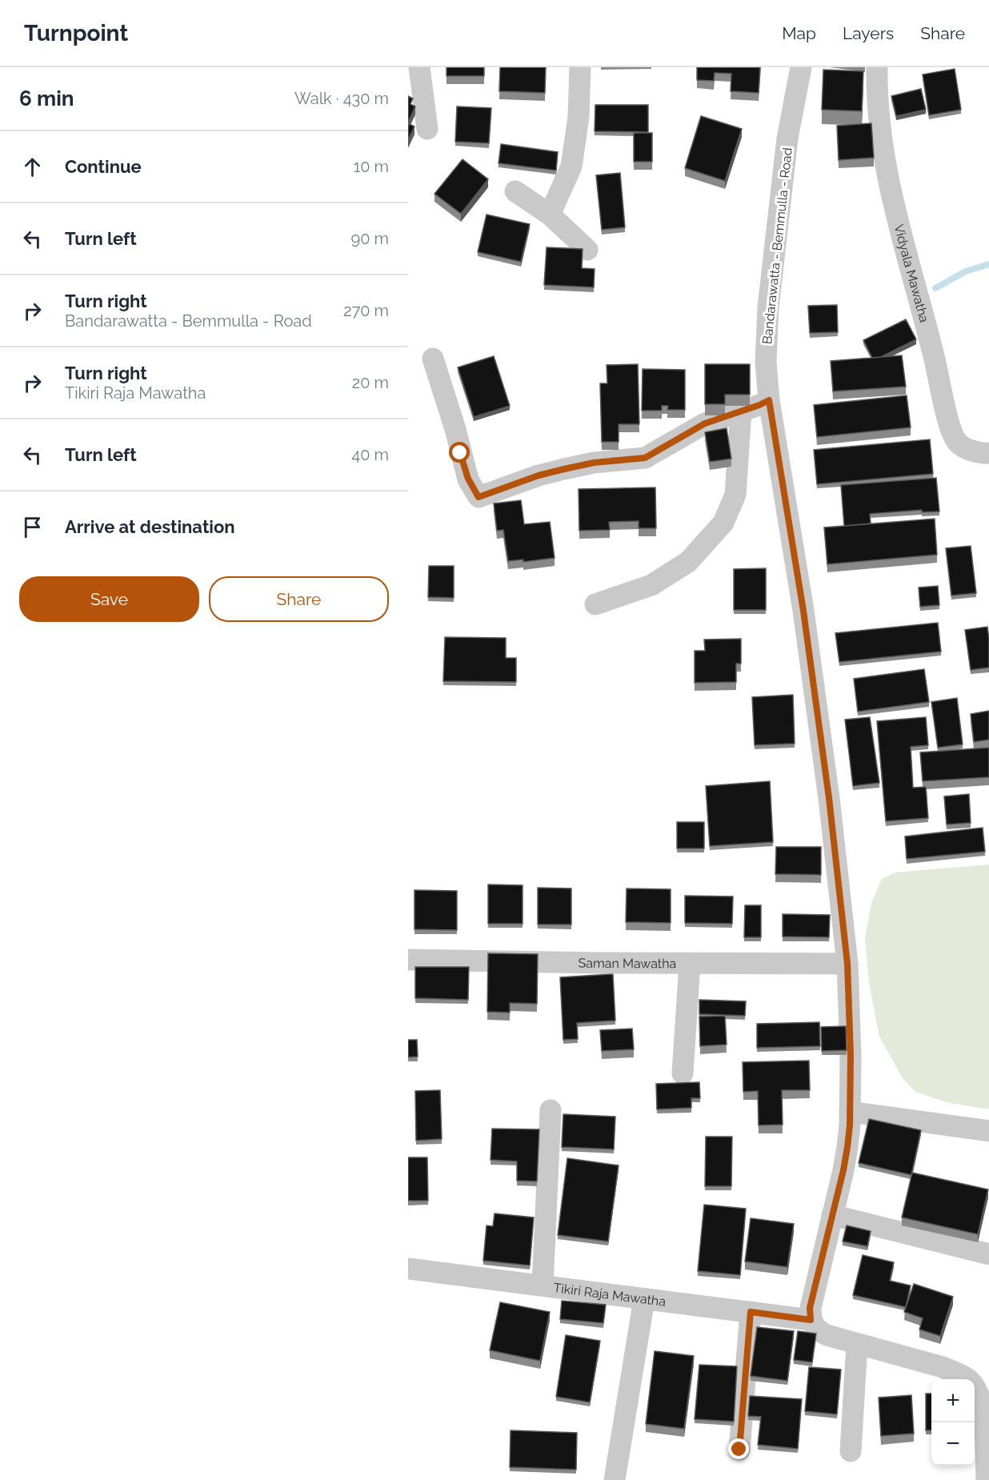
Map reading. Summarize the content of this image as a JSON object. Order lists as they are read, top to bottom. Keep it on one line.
{"streets":{"street":["Bandarawatta - Bemmulla - Road","Vidyala Mawatha","Saman Mawatha","Tikiri Raja Mawatha"]},"crossings":[["Bandarawatta - Bemmulla - Road","Saman Mawatha"],["Bandarawatta - Bemmulla - Road","Tikiri Raja Mawatha"]],"page":{"header":"Turnpoint","nav":["Map","Layers","Share"],"heading":["6 min","Walk · 430 m"],"list":[["Continue","10 m"],["Turn left","90 m"],["Turn right","Bandarawatta - Bemmulla - Road","270 m"],["Turn right","Tikiri Raja Mawatha","20 m"],["Turn left","40 m"],"Arrive at destination"],"buttons":["Save","Share"],"map_buttons":["+","−"]}}
